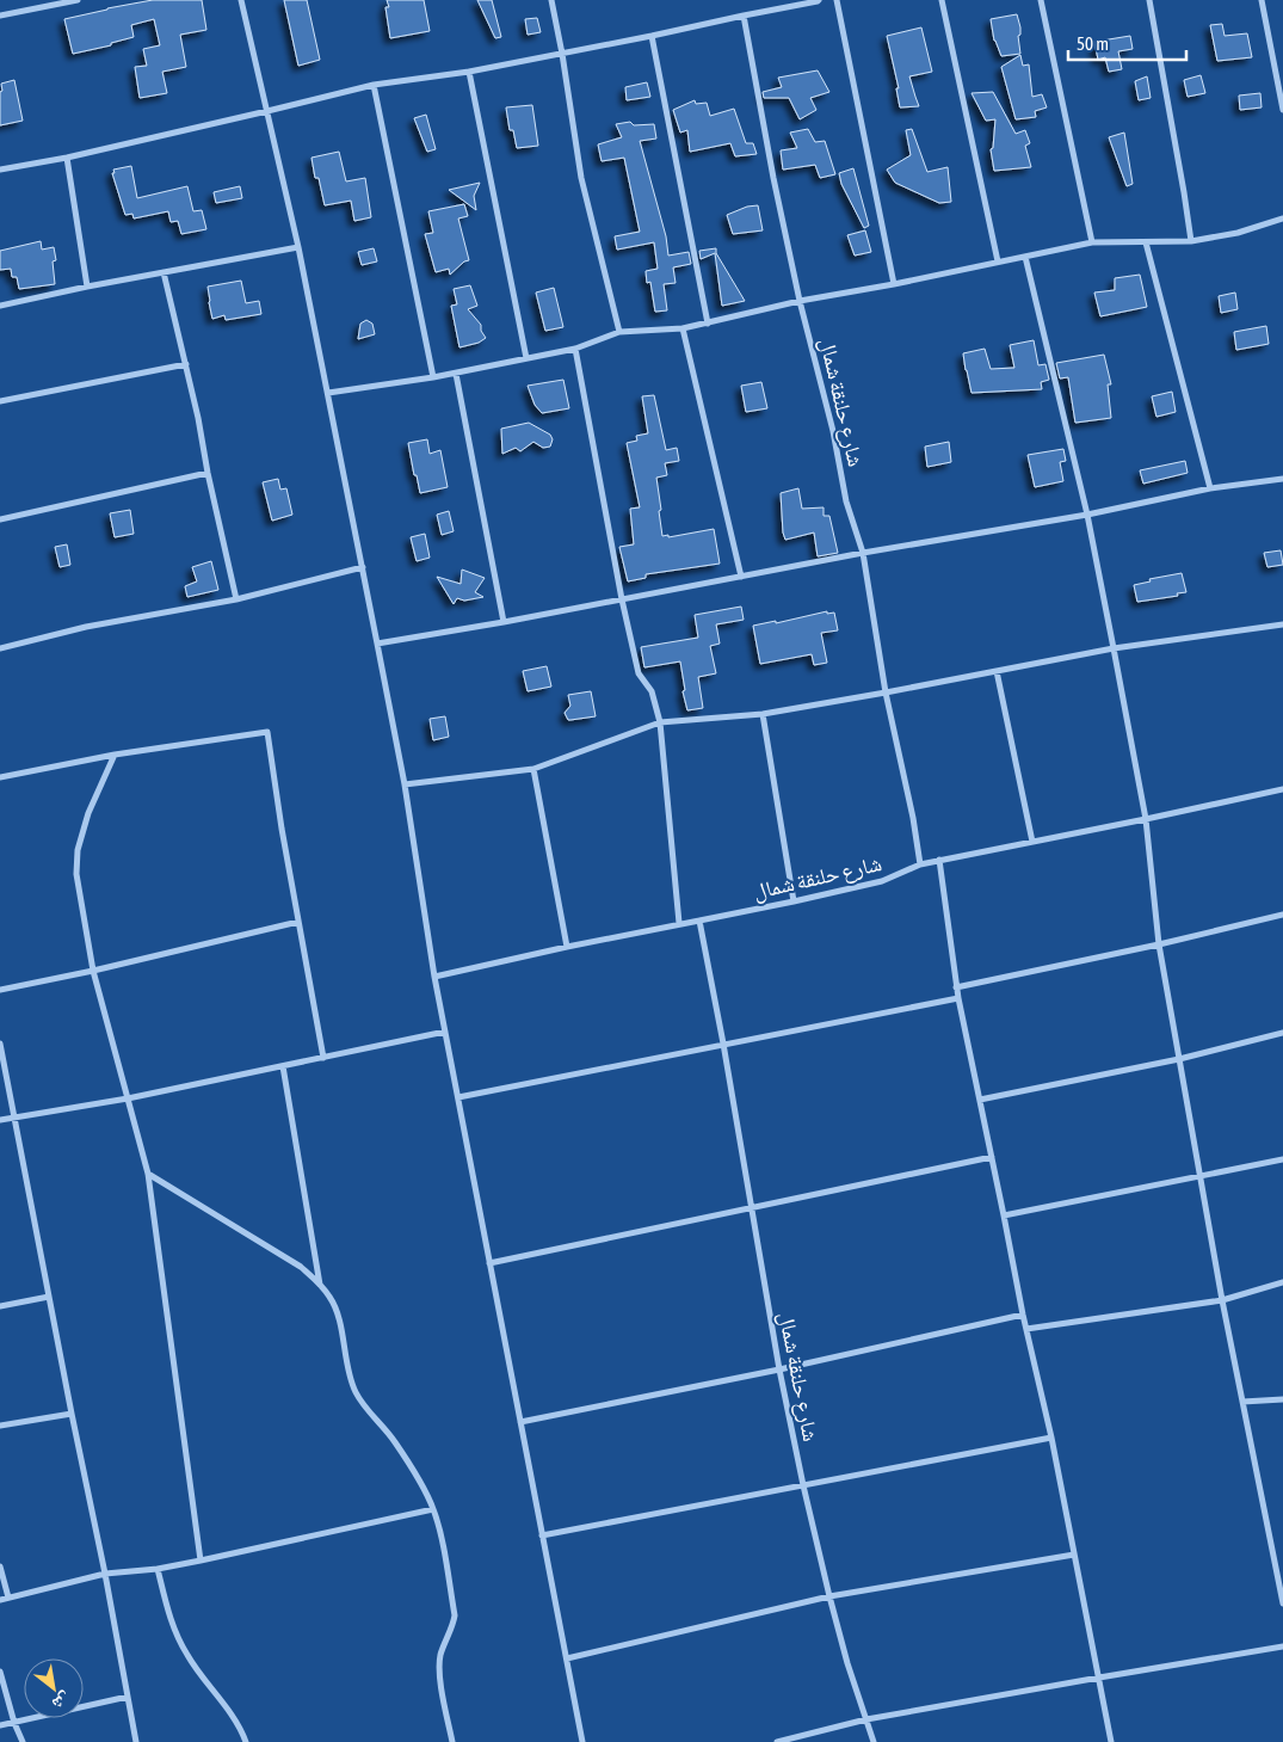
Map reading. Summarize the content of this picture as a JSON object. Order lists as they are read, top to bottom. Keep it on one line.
{"streets":{"street":["شارع حلنقة شمال"]},"scale_bar":"50 m","north":"bottom right"}
